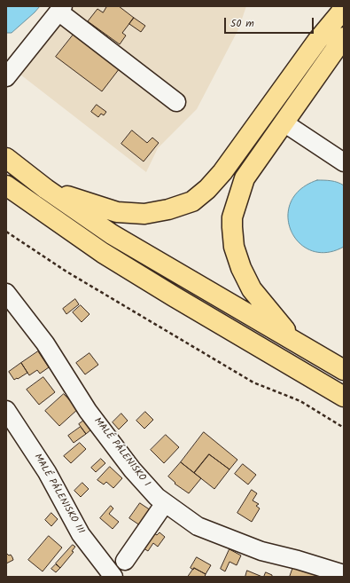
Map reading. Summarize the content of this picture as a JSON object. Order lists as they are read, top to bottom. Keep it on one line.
{"streets":{"street":["MALÉ PÁLENISKO I","MALÉ PÁLENISKO III"]},"scale_bar":"50 m"}
